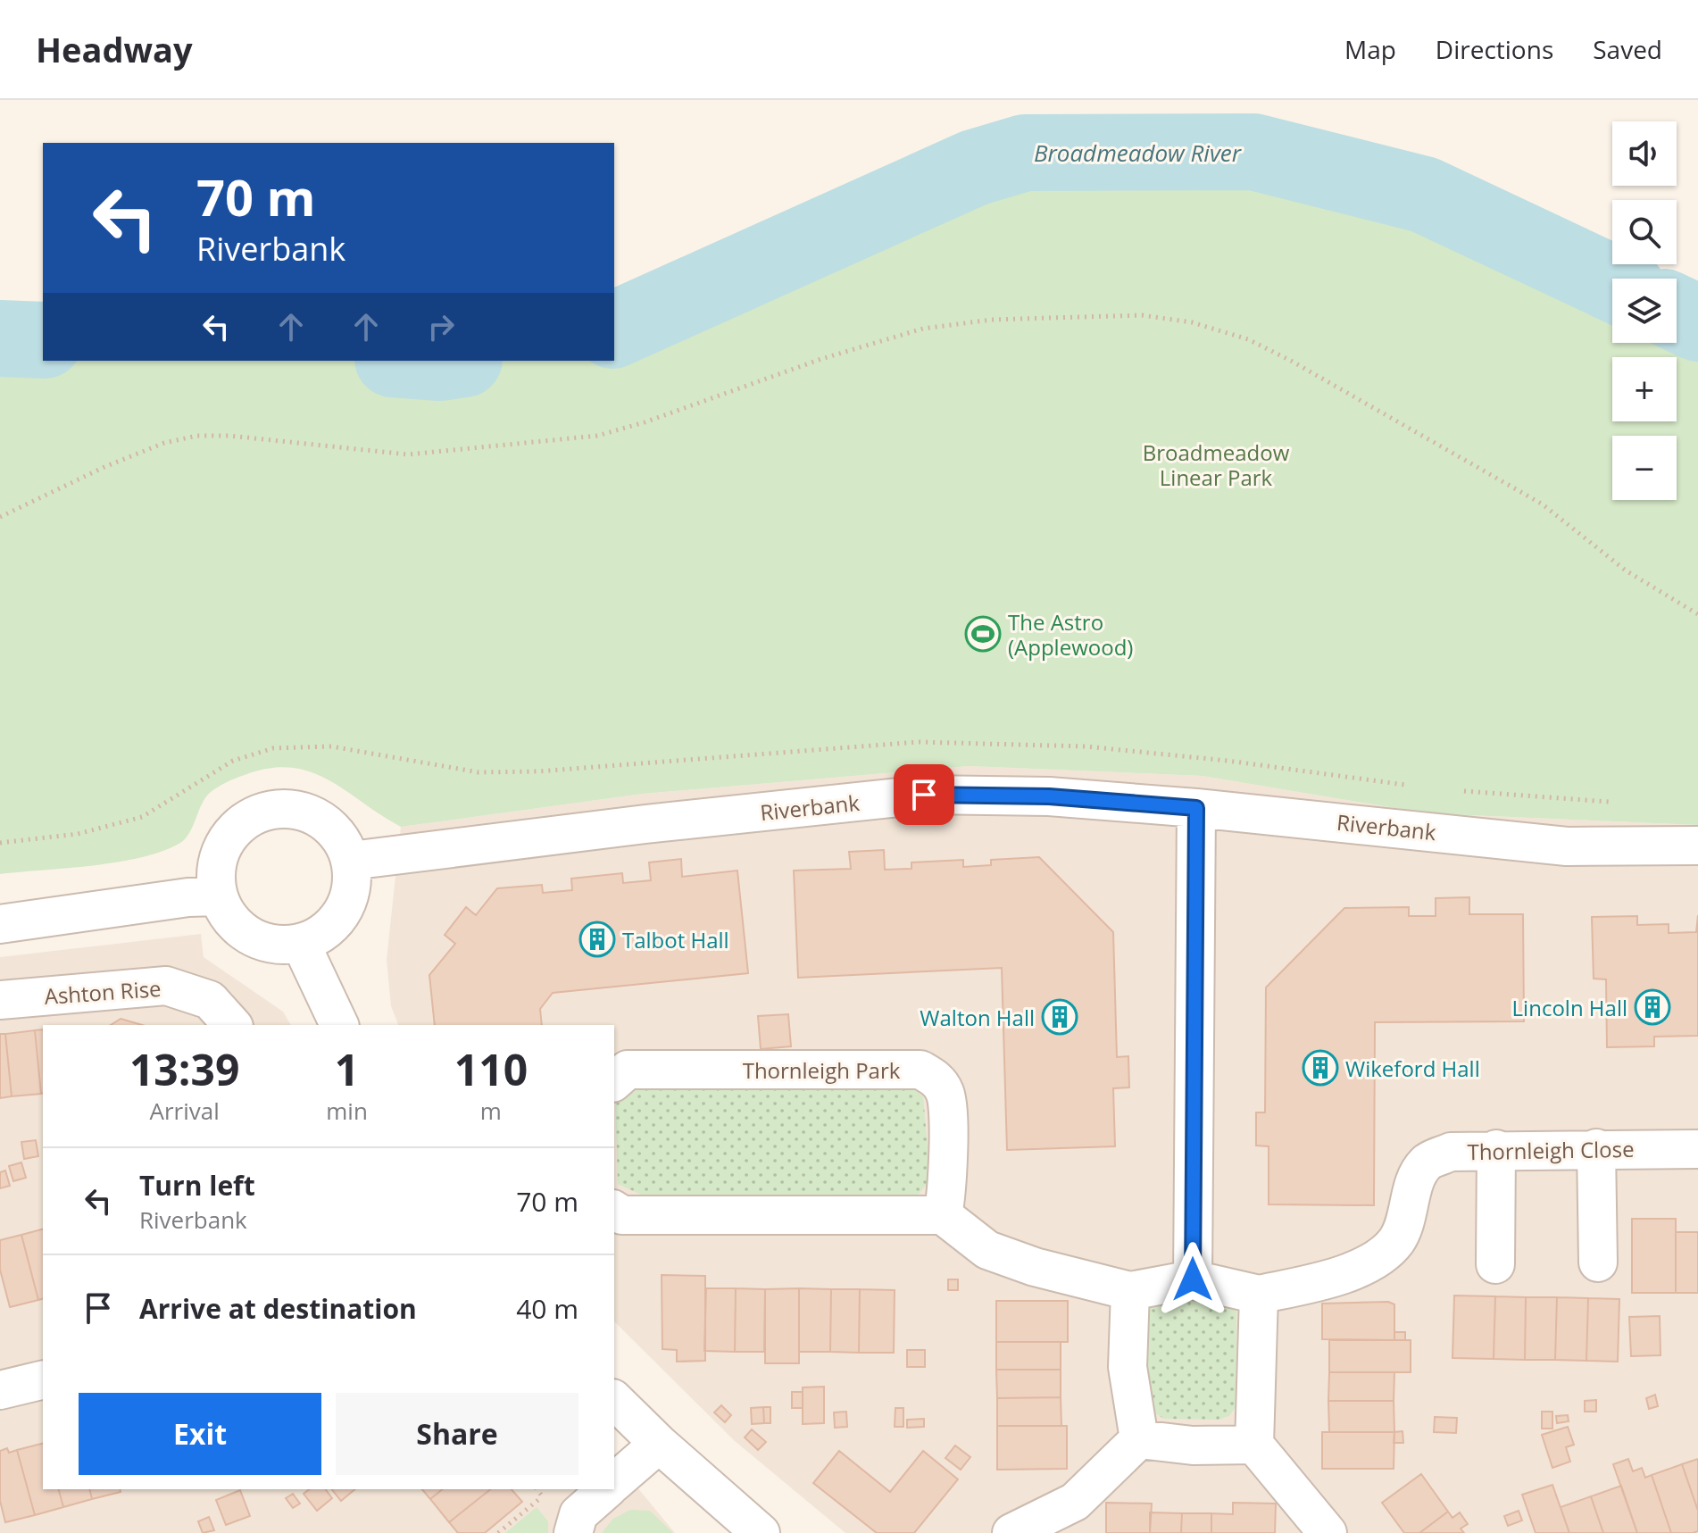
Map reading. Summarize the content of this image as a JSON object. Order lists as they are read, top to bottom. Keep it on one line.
{"streets":{"street":["Riverbank","Ashton Rise","Thornleigh Park","Thornleigh Close"]},"water":["Broadmeadow River"],"parks":["Broadmeadow Linear Park"],"places":{"sports":["The Astro (Applewood)"],"building":["Talbot Hall","Lincoln Hall","Walton Hall","Wikeford Hall"]},"page":{"header":"Headway","nav":["Map","Directions","Saved"],"map_buttons":["+","−"],"turn":["70 m","Riverbank"],"eta":["13:39","Arrival","1","min","110","m"],"list":[{"name":"Turn left","note":"Riverbank","value":"70 m"},{"name":"Arrive at destination","value":"40 m"}],"buttons":["Exit","Share"]}}
